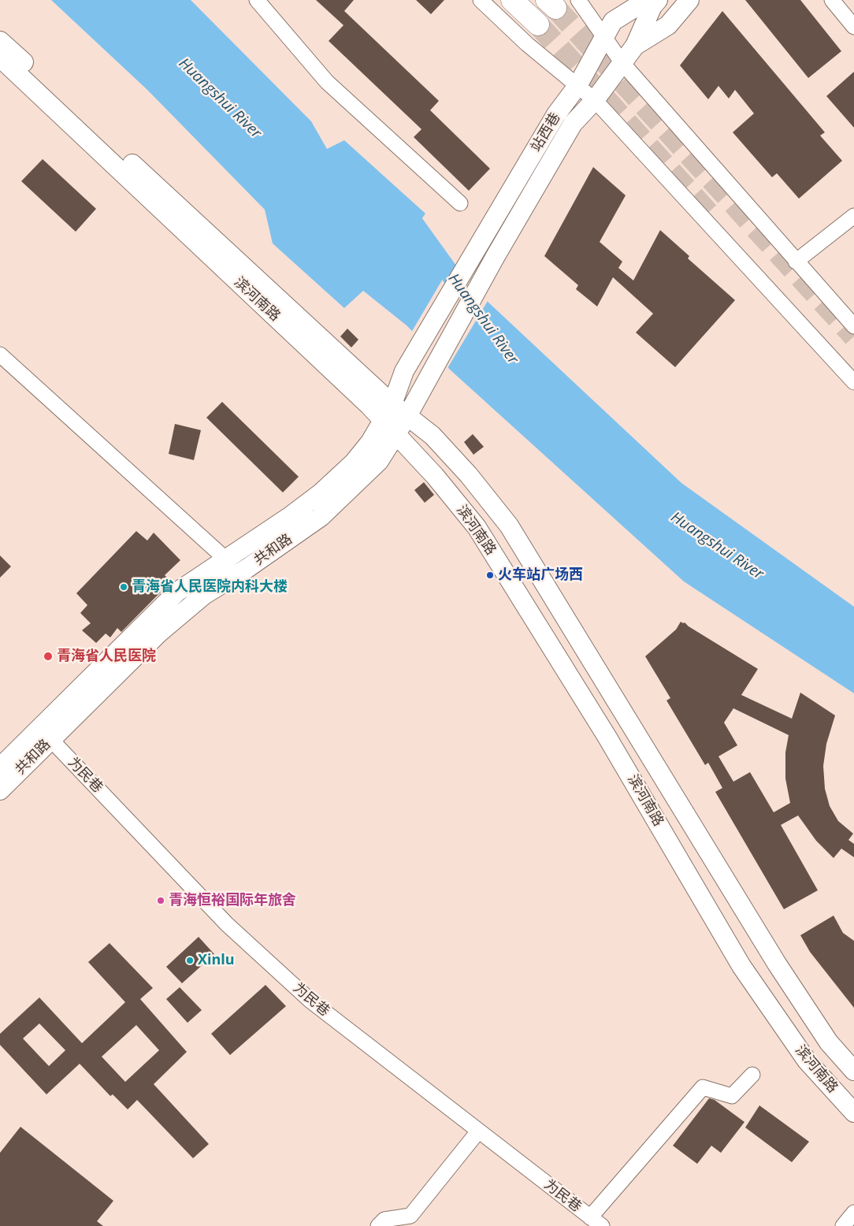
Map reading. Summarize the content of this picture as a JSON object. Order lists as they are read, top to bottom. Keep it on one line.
{"streets":{"main road":["站西巷","滨河南路","共和路"],"street":["为民巷"]},"crossings":[["站西巷","共和路"],["滨河南路","共和路"],["共和路","为民巷"]],"water":["Huangshui River"],"places":["火车站广场西","青海省人民医院内科大楼","青海省人民医院","青海恒裕国际年旅舍","Xinlu"]}
